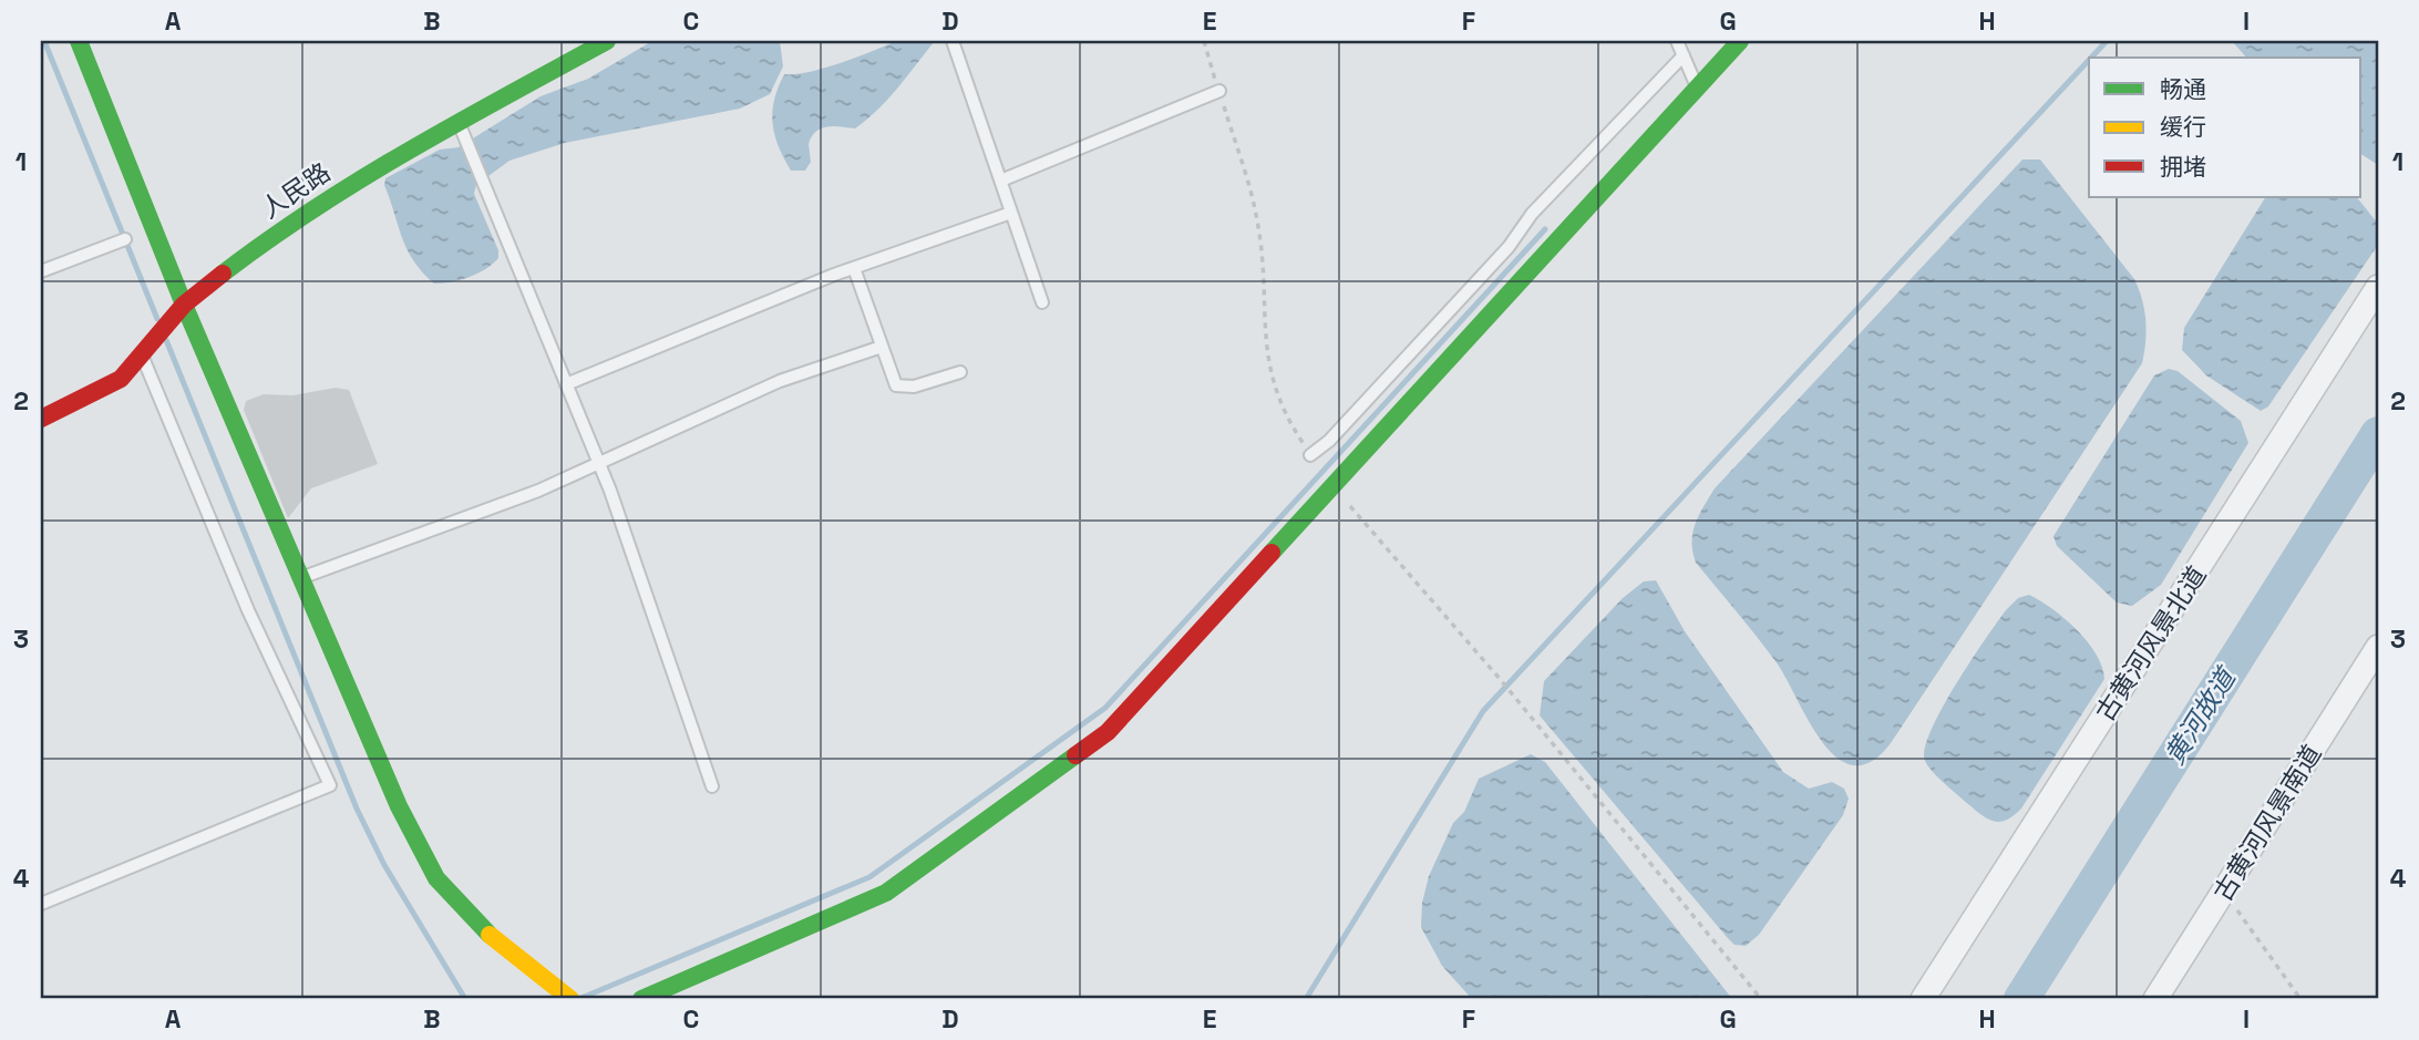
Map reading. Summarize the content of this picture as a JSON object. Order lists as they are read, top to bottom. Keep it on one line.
{"streets":{"street":["人民路","古黄河风景北道","古黄河风景南道"]},"water":["黄河故道"],"legend":["畅通","缓行","拥堵"],"grid":{"columns":["A","B","C","D","E","F","G","H","I"],"rows":["1","2","3","4"]}}
